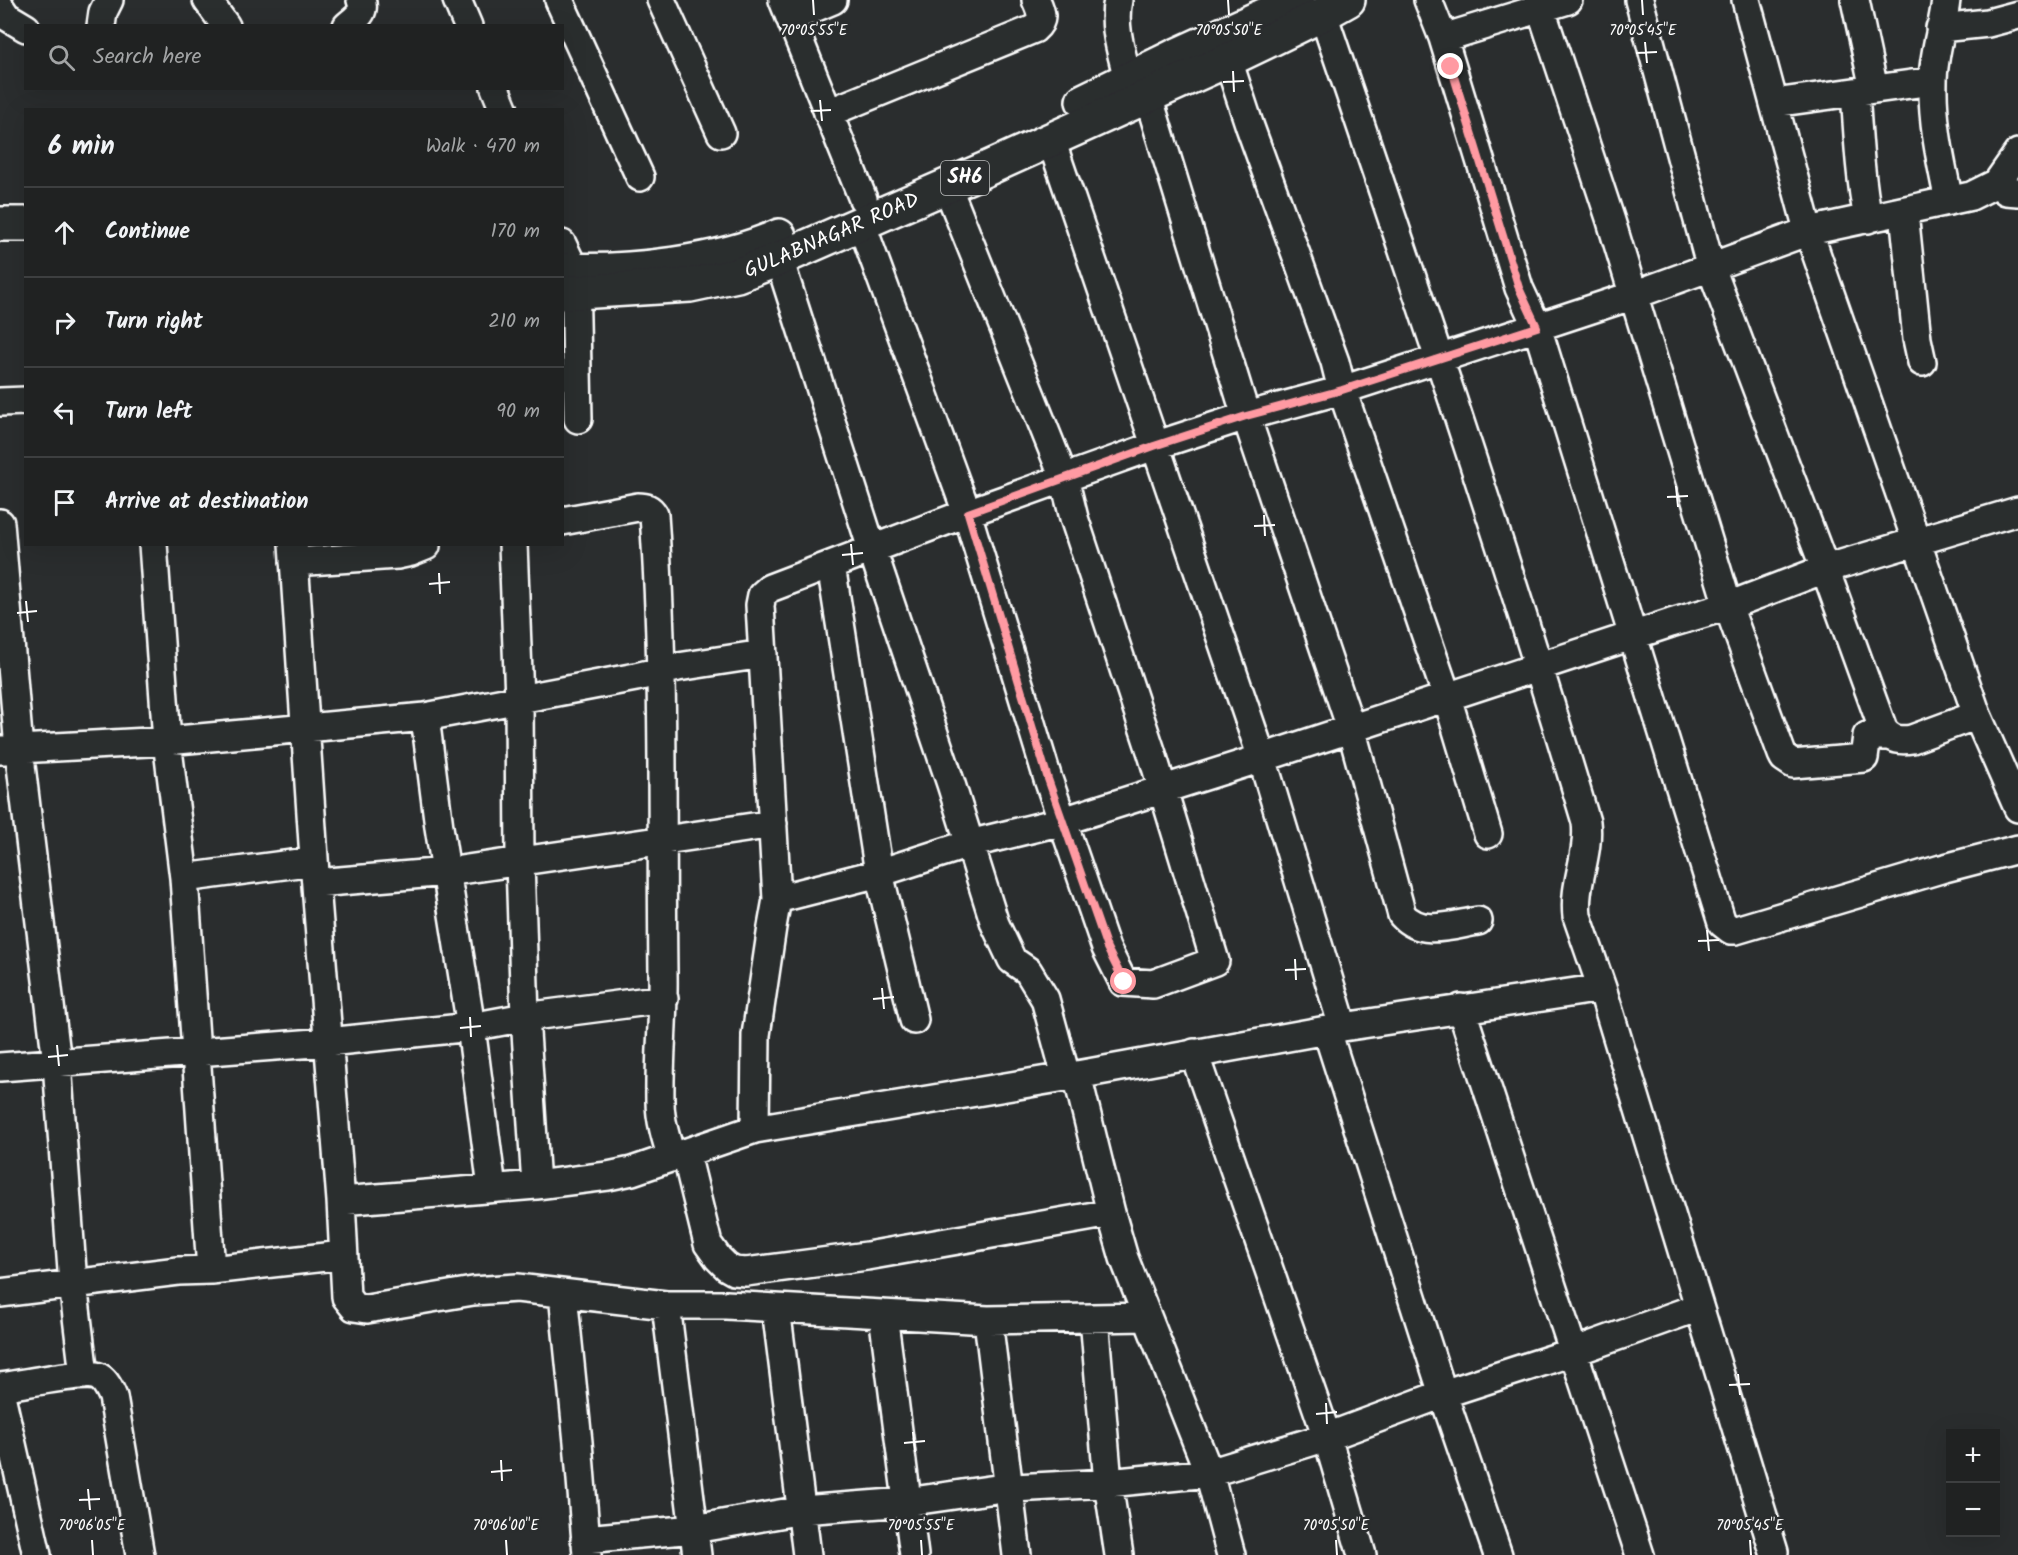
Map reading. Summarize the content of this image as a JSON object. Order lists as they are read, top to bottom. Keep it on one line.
{"streets":{"main road":["SH6","GULABNAGAR ROAD"]},"page":{"search":"Search here","heading":["6 min","Walk · 470 m"],"list":[["Continue","170 m"],["Turn right","210 m"],["Turn left","90 m"],"Arrive at destination"],"map_buttons":["+","−"]},"coordinates":["70°05'55\"E","70°05'50\"E","70°05'45\"E","70°06'05\"E","70°06'00\"E"]}
